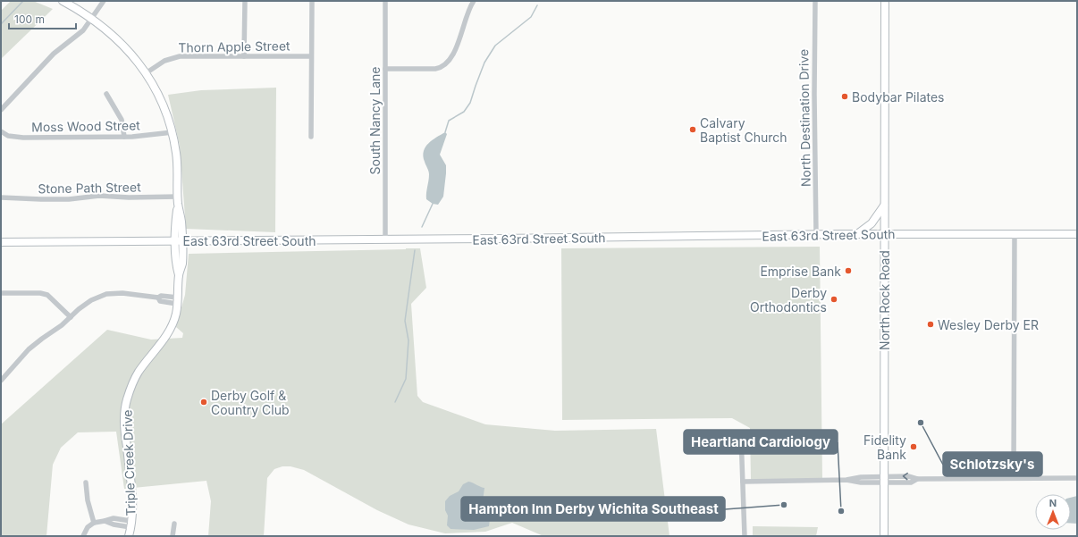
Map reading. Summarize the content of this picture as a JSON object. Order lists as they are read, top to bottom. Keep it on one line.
{"streets":{"main road":["East 63rd Street South","North Rock Road","Triple Creek Drive"],"street":["Thorn Apple Street","North Destination Drive","South Nancy Lane","Moss Wood Street","Stone Path Street"]},"crossings":[["Thorn Apple Street","Triple Creek Drive"],["North Destination Drive","East 63rd Street South"],["South Nancy Lane","East 63rd Street South"],["Moss Wood Street","Triple Creek Drive"],["Stone Path Street","Triple Creek Drive"],["East 63rd Street South","North Rock Road"],["East 63rd Street South","Triple Creek Drive"]],"places":["Bodybar Pilates","Calvary Baptist Church","Emprise Bank","Derby Orthodontics","Wesley Derby ER","Derby Golf & Country Club","Schlotzsky's","Fidelity Bank","Hampton Inn Derby Wichita Southeast","Heartland Cardiology"],"scale_bar":"100 m","north":"top"}
